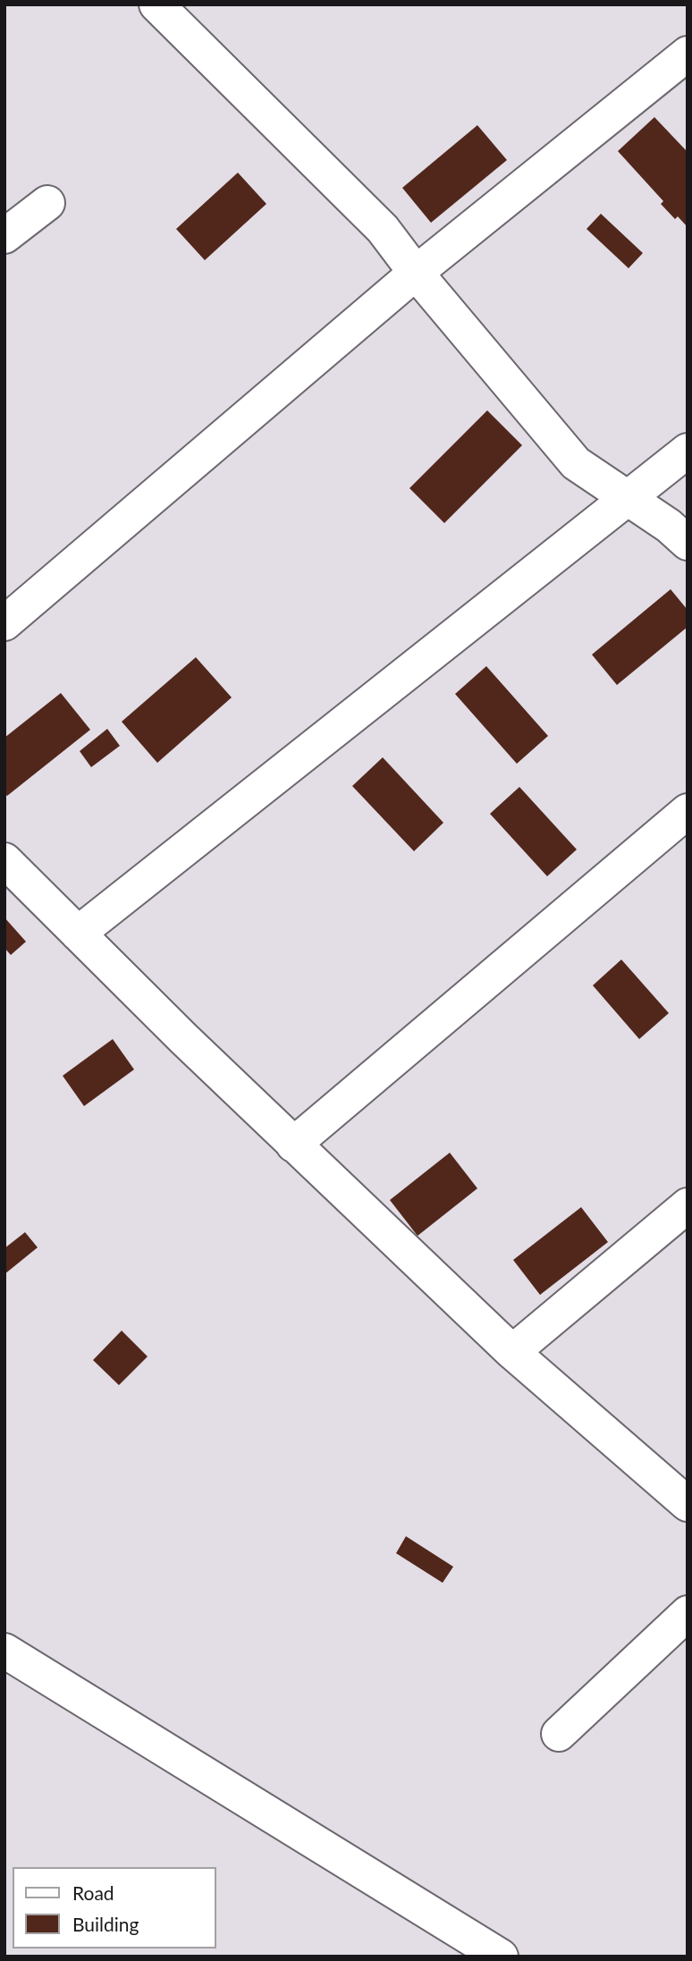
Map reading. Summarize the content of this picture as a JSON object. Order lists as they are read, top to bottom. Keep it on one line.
{"legend":["Road","Building"]}
